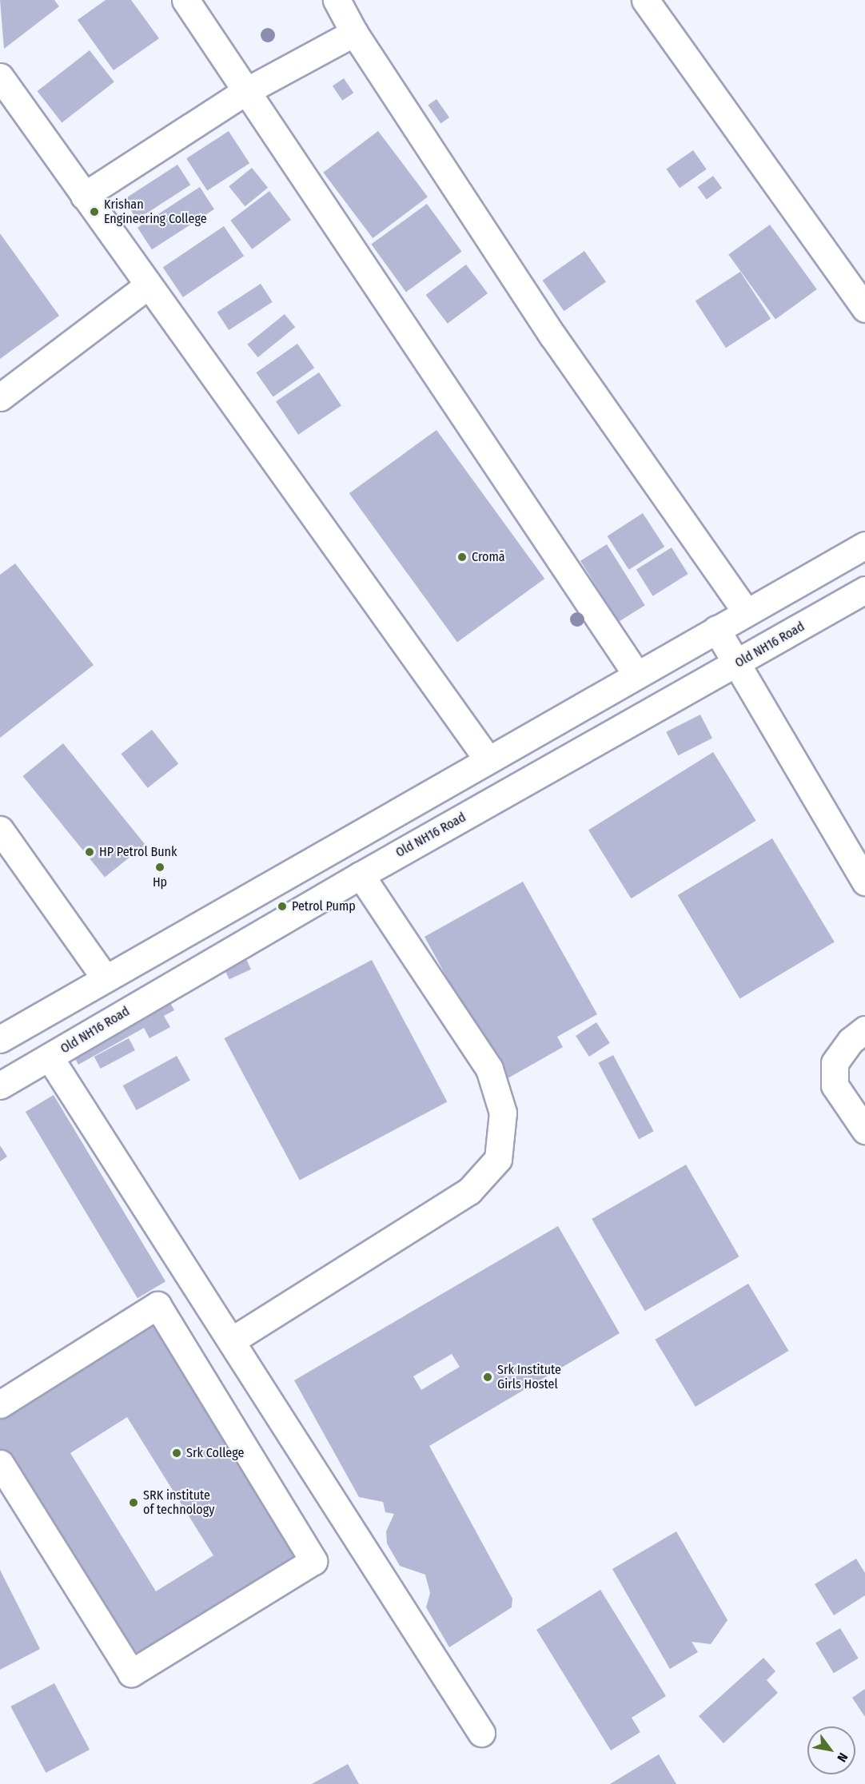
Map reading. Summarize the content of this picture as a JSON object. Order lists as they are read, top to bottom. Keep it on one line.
{"streets":{"street":["Old NH16 Road"]},"places":["Krishan Engineering College","Cromā","HP Petrol Bunk","Hp","Petrol Pump","Srk Institute Girls Hostel","Srk College","SRK institute of technology"],"north":"bottom right"}
